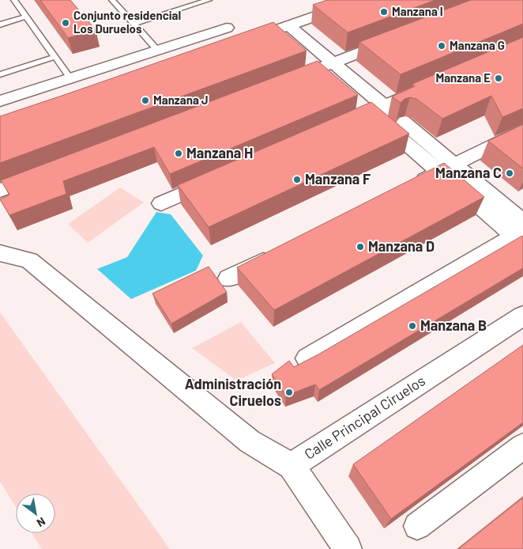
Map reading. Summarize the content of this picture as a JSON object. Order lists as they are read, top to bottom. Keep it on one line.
{"streets":{"street":["Calle Principal Ciruelos"]},"places":["Manzana I","Conjunto residencial Los Duruelos","Manzana G","Manzana E","Manzana J","Manzana H","Manzana C","Manzana F","Manzana D","Manzana B","Administración Ciruelos"],"north":"bottom right"}
